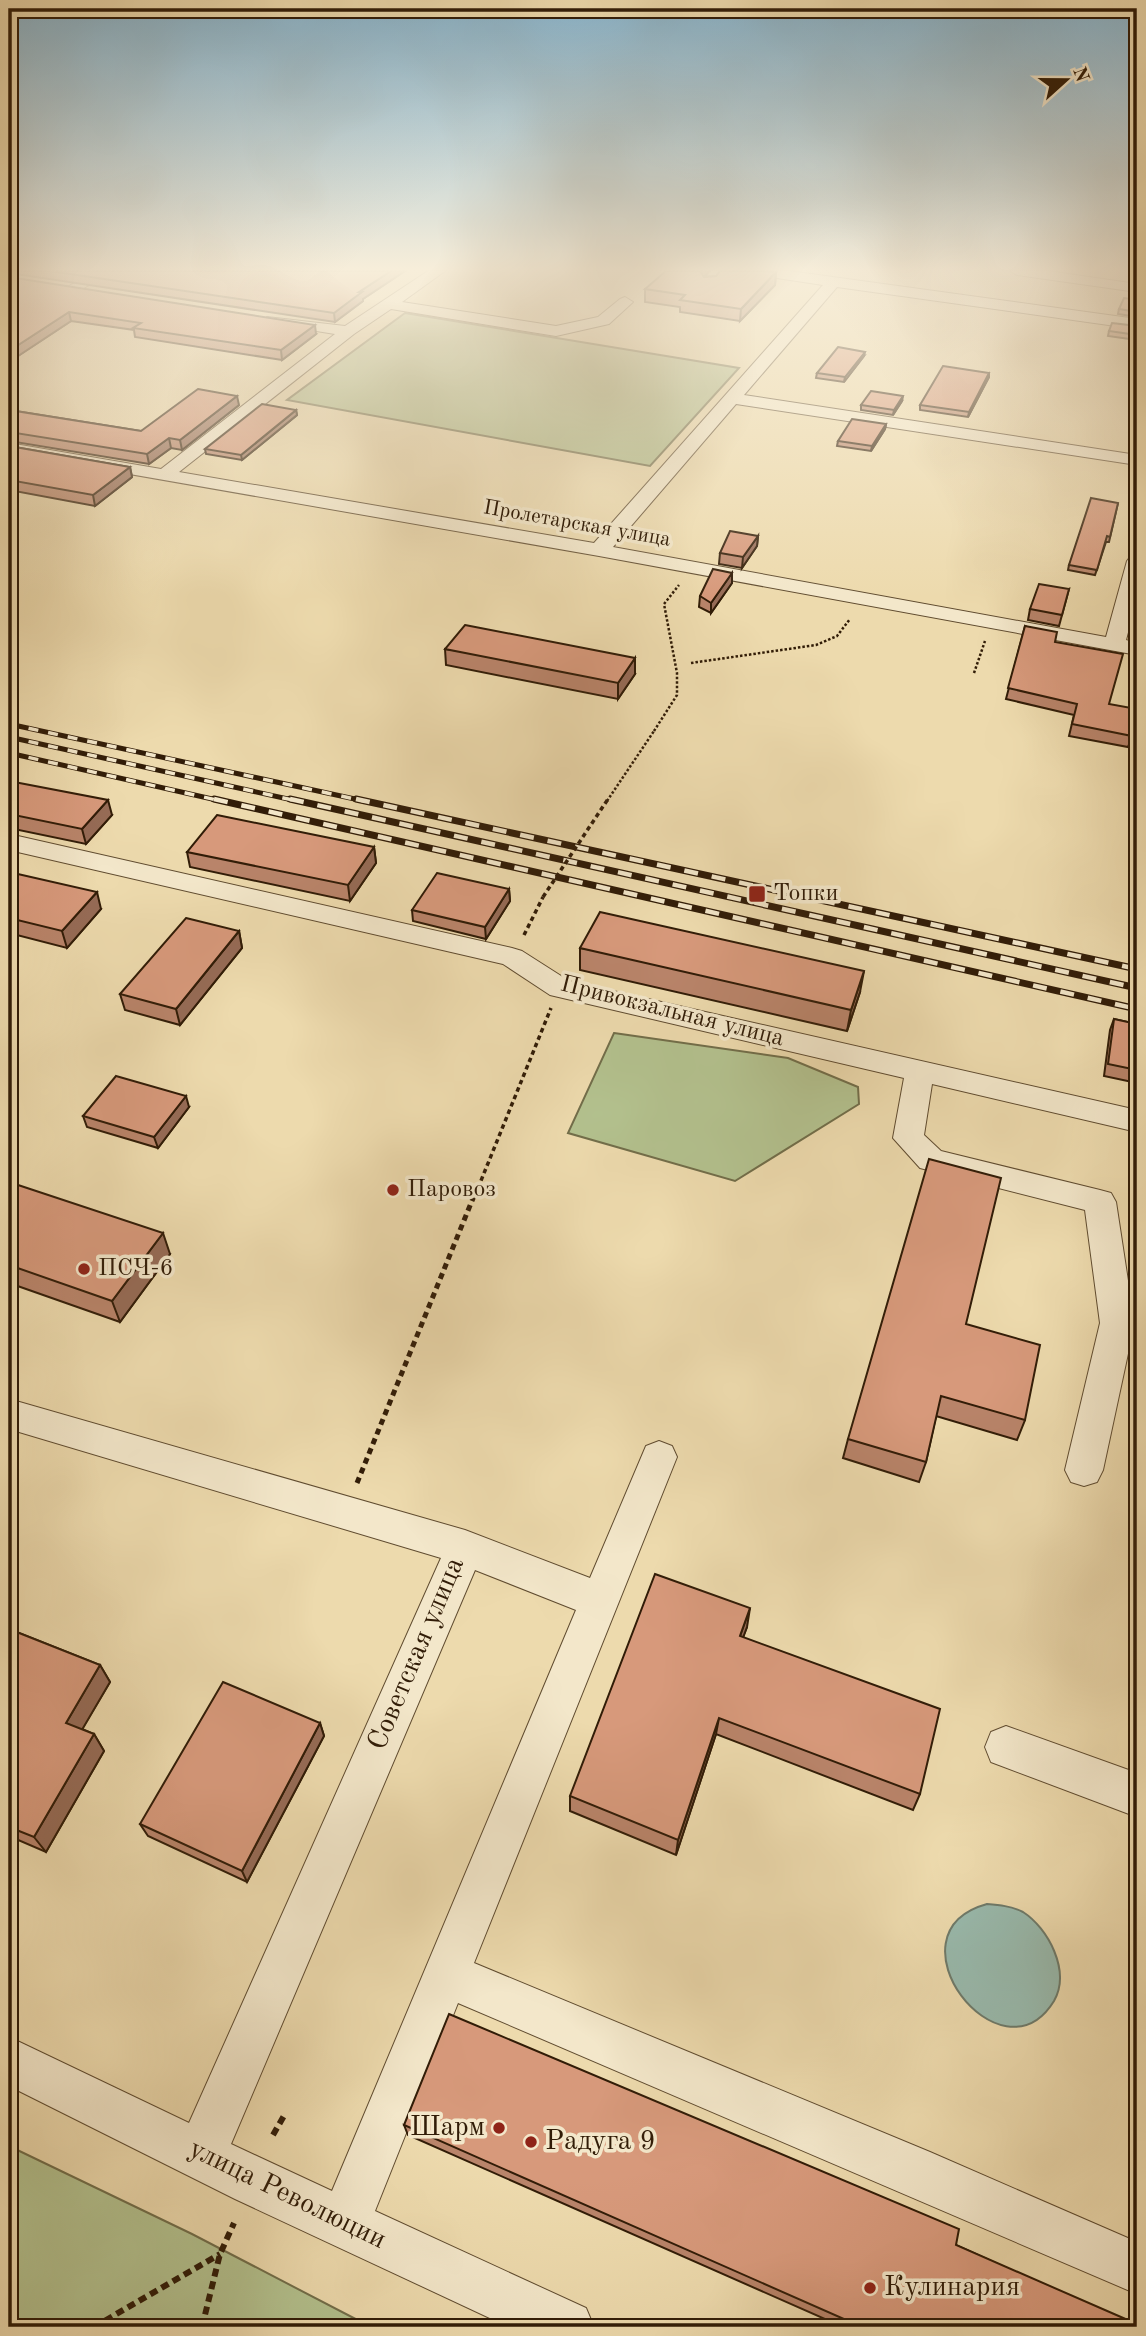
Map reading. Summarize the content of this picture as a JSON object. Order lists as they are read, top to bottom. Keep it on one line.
{"streets":{"street":["Пролетарская улица","Привокзальная улица","Советская улица","улица Революции"]},"crossings":[["Советская улица","улица Революции"]],"places":{"transit":["Топки"],"other":["Паровоз","ПСЧ-6","Шарм","Радуга 9","Кулинария"]},"north":"right"}
